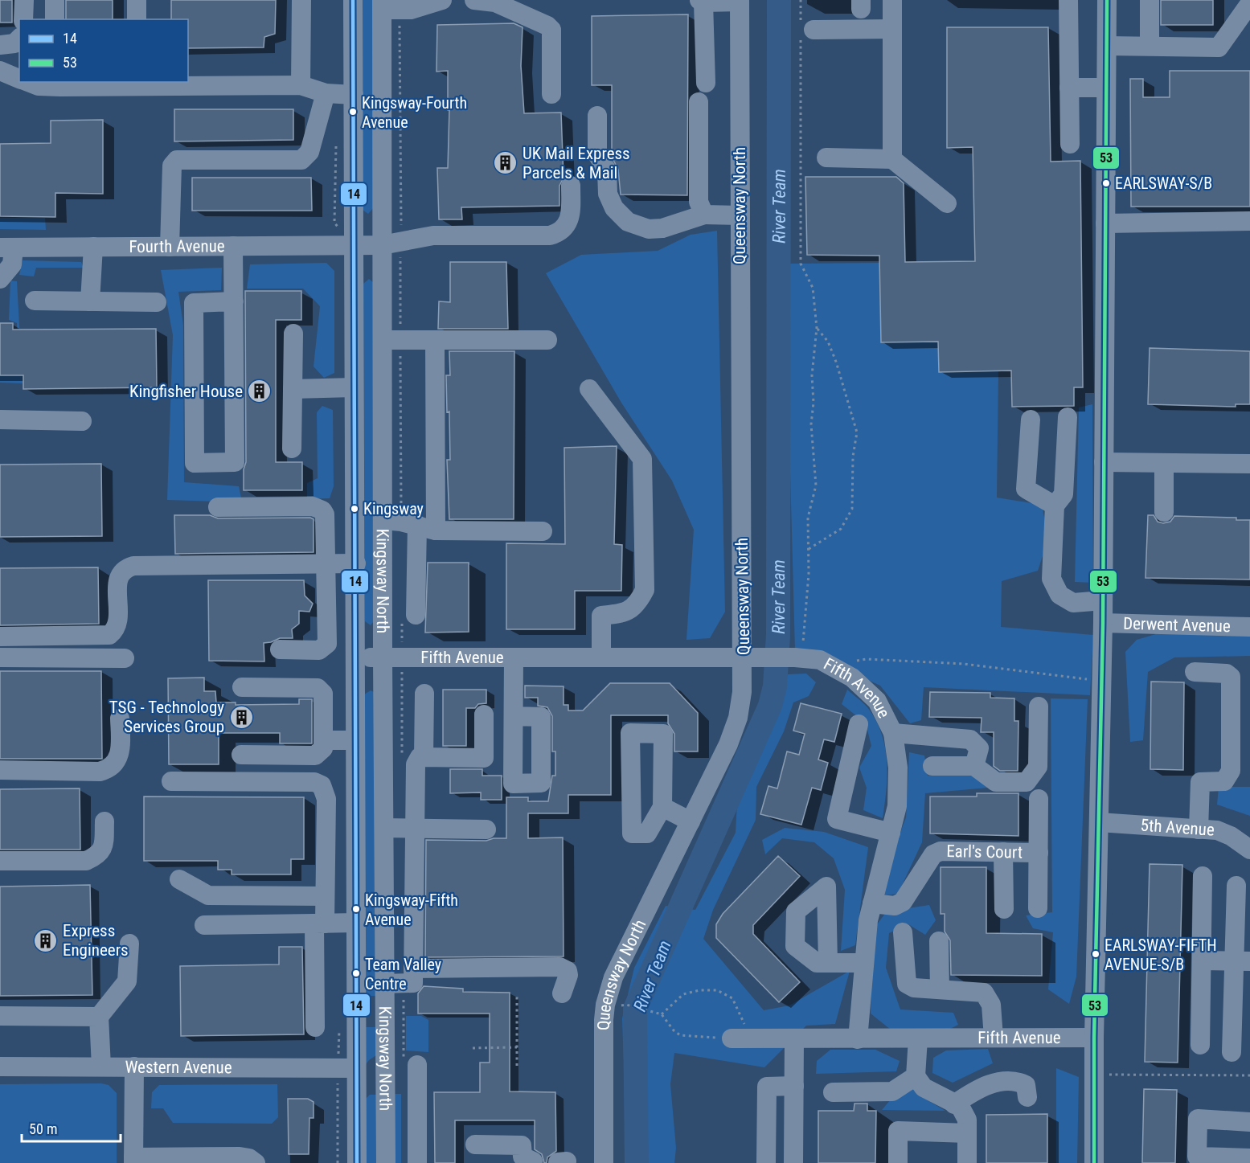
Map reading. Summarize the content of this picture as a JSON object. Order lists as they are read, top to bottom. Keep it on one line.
{"streets":{"street":["Queensway North","Fourth Avenue","Kingsway North","Derwent Avenue","Fifth Avenue","5th Avenue","Earl's Court","Western Avenue"]},"crossings":[["Queensway North","Fifth Avenue"],["Fourth Avenue","Kingsway North"],["Kingsway North","Fifth Avenue"],["Kingsway North","Western Avenue"],["Fifth Avenue","Earl's Court"]],"water":["River Team"],"places":{"other":["Kingsway-Fourth Avenue","EARLSWAY-S/B","Kingsway","Kingsway-Fifth Avenue","EARLSWAY-FIFTH AVENUE-S/B","Team Valley Centre"],"building":["UK Mail Express Parcels & Mail","Kingfisher House","TSG - Technology Services Group","Express Engineers"]},"lines":["transit line 14","transit line 53"],"legend":["14","53"],"scale_bar":"50 m"}
